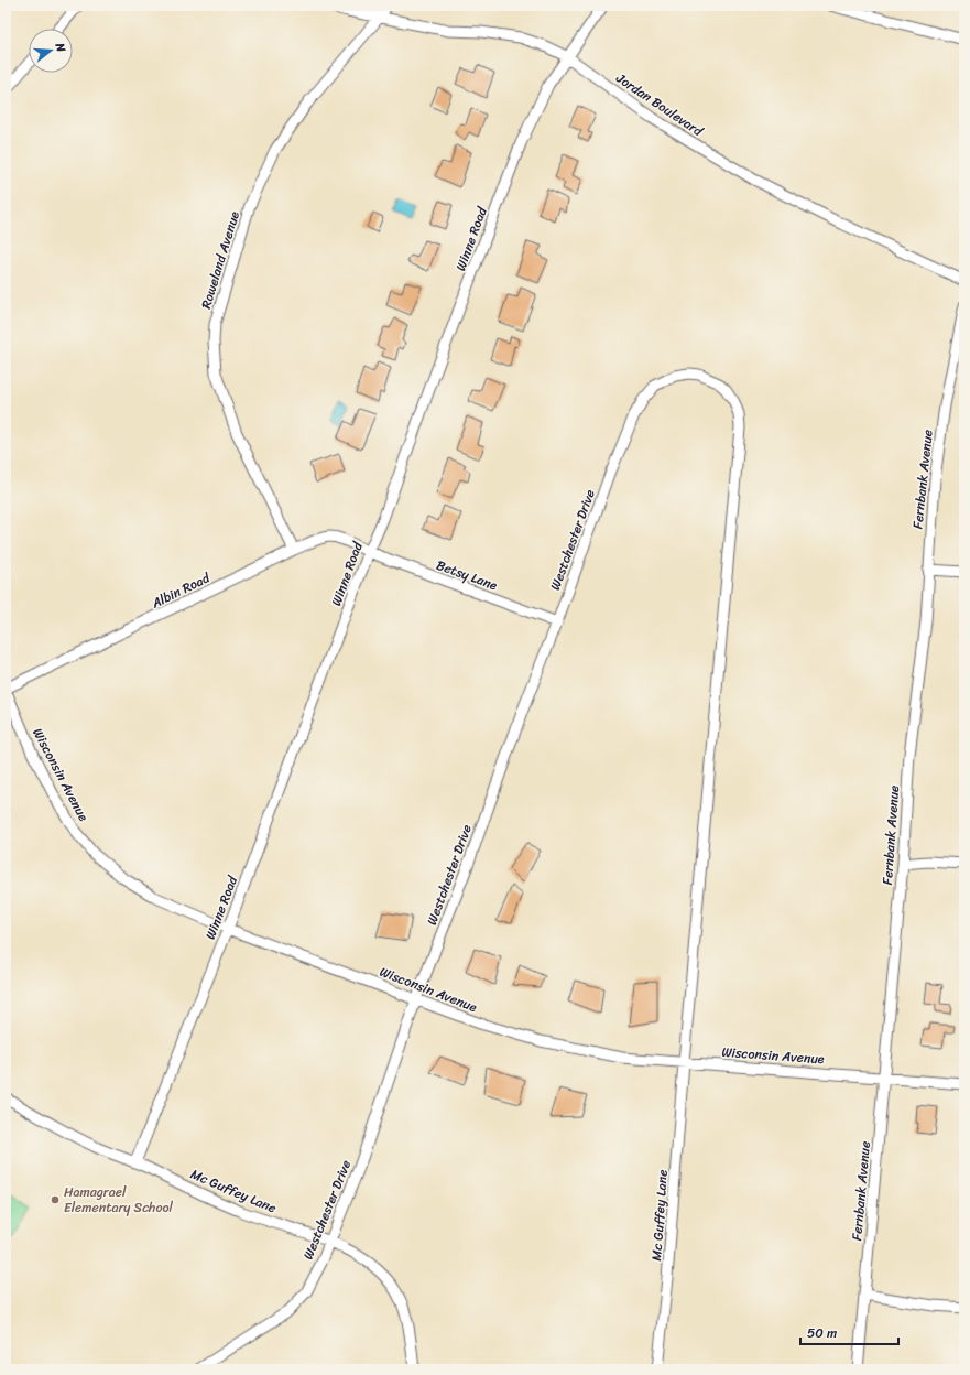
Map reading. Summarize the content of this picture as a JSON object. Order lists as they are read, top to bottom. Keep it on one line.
{"streets":{"street":["Jordan Boulevard","Winne Road","Roweland Avenue","Fernbank Avenue","Westchester Drive","Betsy Lane","Albin Road","Wisconsin Avenue","Mc Guffey Lane"]},"crossings":[["Jordan Boulevard","Winne Road"],["Jordan Boulevard","Roweland Avenue"],["Winne Road","Betsy Lane"],["Winne Road","Albin Road"],["Winne Road","Wisconsin Avenue"],["Winne Road","Mc Guffey Lane"],["Roweland Avenue","Albin Road"],["Fernbank Avenue","Wisconsin Avenue"],["Westchester Drive","Betsy Lane"],["Westchester Drive","Wisconsin Avenue"],["Westchester Drive","Mc Guffey Lane"],["Betsy Lane","Albin Road"],["Albin Road","Wisconsin Avenue"],["Wisconsin Avenue","Mc Guffey Lane"]],"places":["Hamagrael Elementary School"],"scale_bar":"50 m","north":"right"}
